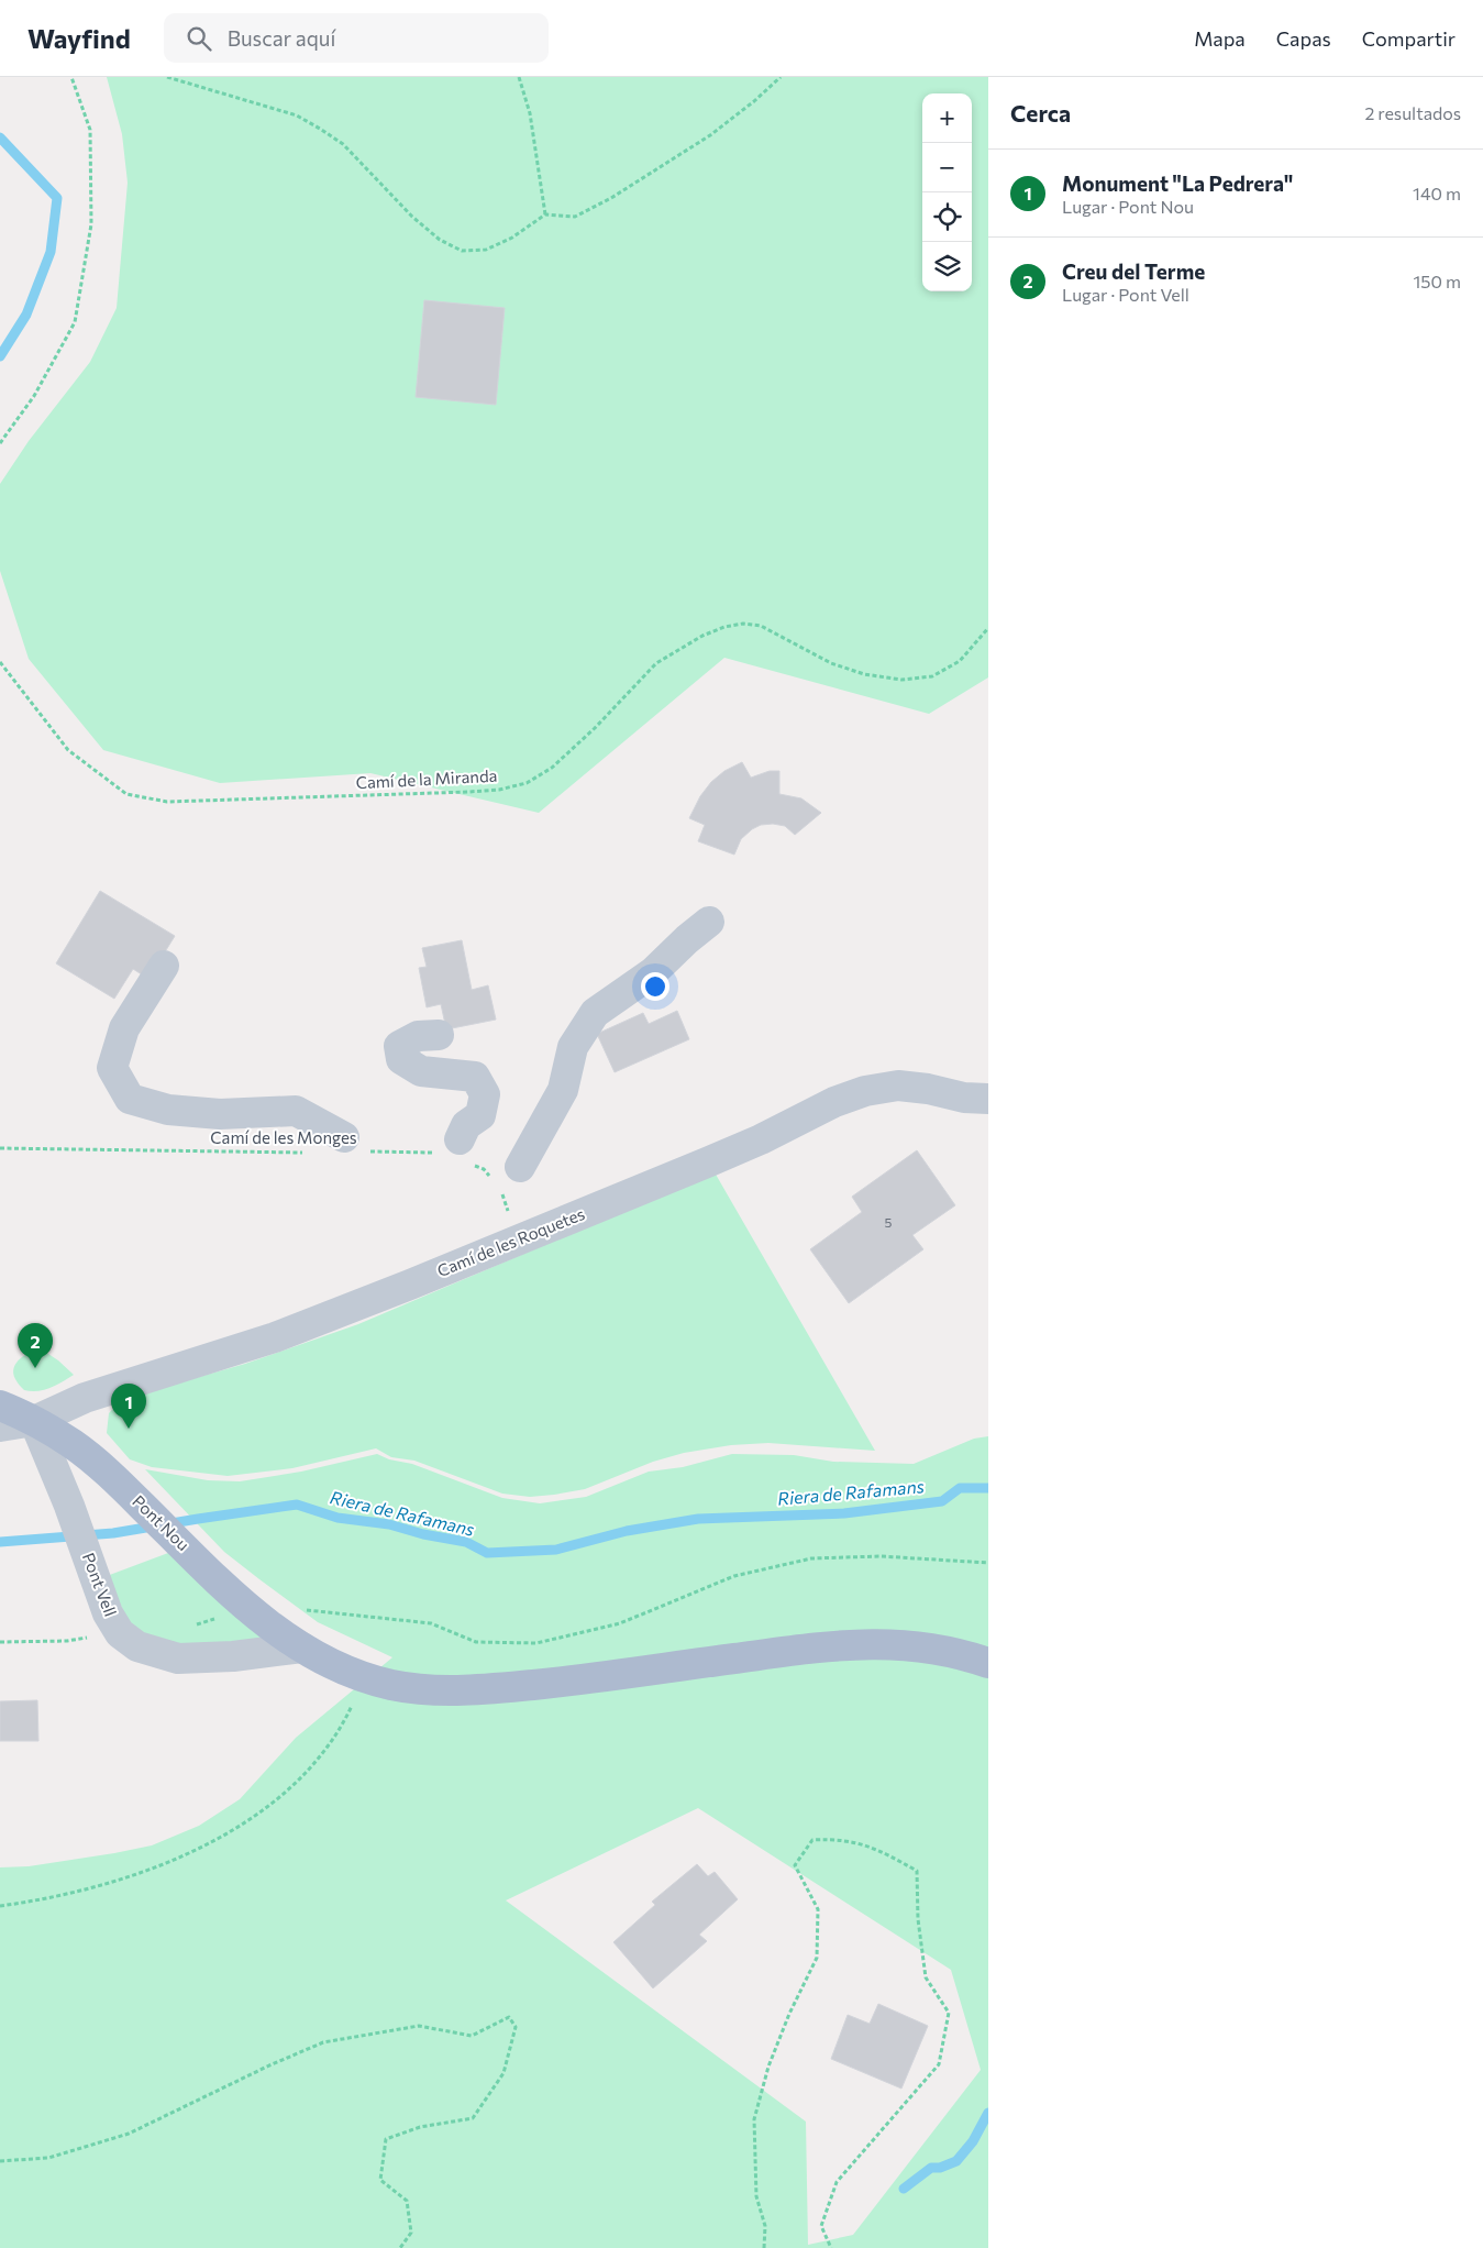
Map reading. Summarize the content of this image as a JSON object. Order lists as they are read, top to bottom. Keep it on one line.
{"streets":{"main road":["Pont Nou"],"street":["Camí de les Roquetes","Pont Vell"],"path":["Camí de la Miranda","Camí de les Monges"]},"crossings":[["Camí de les Roquetes","Pont Nou"],["Camí de les Roquetes","Pont Vell"],["Pont Nou","Pont Vell"]],"water":["Riera de Rafamans"],"house_numbers":["5"],"page":{"header":"Wayfind","search":"Buscar aquí","nav":["Mapa","Capas","Compartir"],"heading":["Cerca","2 resultados"],"map_buttons":["+","−"],"list":[{"mark":"1","name":"Monument \"La Pedrera\"","note":"Lugar · Pont Nou","value":"140 m"},{"mark":"2","name":"Creu del Terme","note":"Lugar · Pont Vell","value":"150 m"}],"pins":["2","1"]}}
